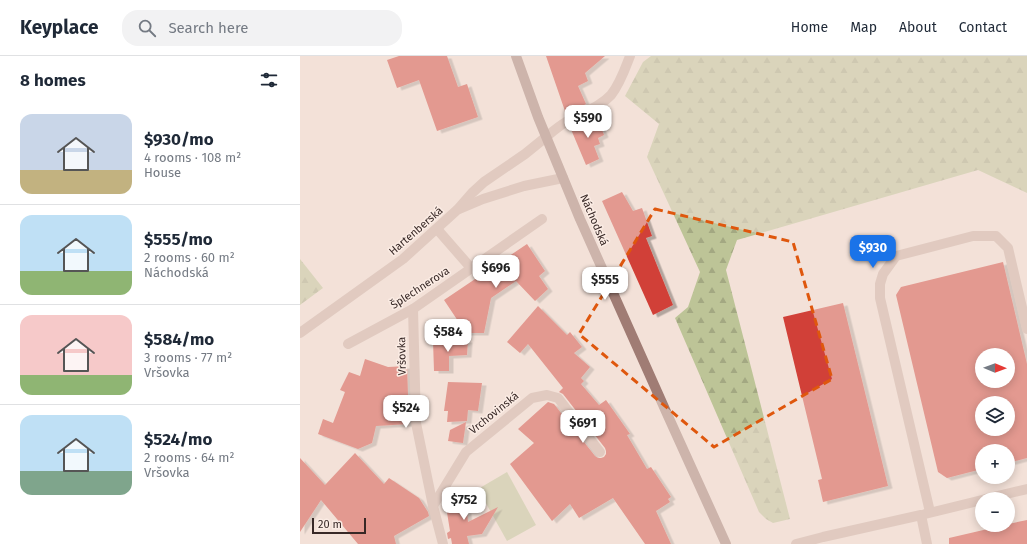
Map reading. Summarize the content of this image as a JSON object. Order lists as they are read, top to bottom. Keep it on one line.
{"streets":{"main road":["Náchodská"],"street":["Hartenberská","Šplechnerova","Vršovka","Vrchovinská"]},"crossings":[["Náchodská","Hartenberská"],["Šplechnerova","Vršovka"],["Vršovka","Vrchovinská"]],"scale_bar":"20 m","north":"right","page":{"header":"Keyplace","search":"Search here","nav":["Home","Map","About","Contact"],"heading":"8 homes","list":[{"name":"$930/mo","note":"4 rooms · 108 m² · House"},{"name":"$555/mo","note":"2 rooms · 60 m² · Náchodská"},{"name":"$584/mo","note":"3 rooms · 77 m² · Vršovka"},{"name":"$524/mo","note":"2 rooms · 64 m² · Vršovka"}],"price":["$590","$930","$696","$555","$584","$524","$691","$752"],"map_buttons":["+","−"],"scale":"20 m"}}
